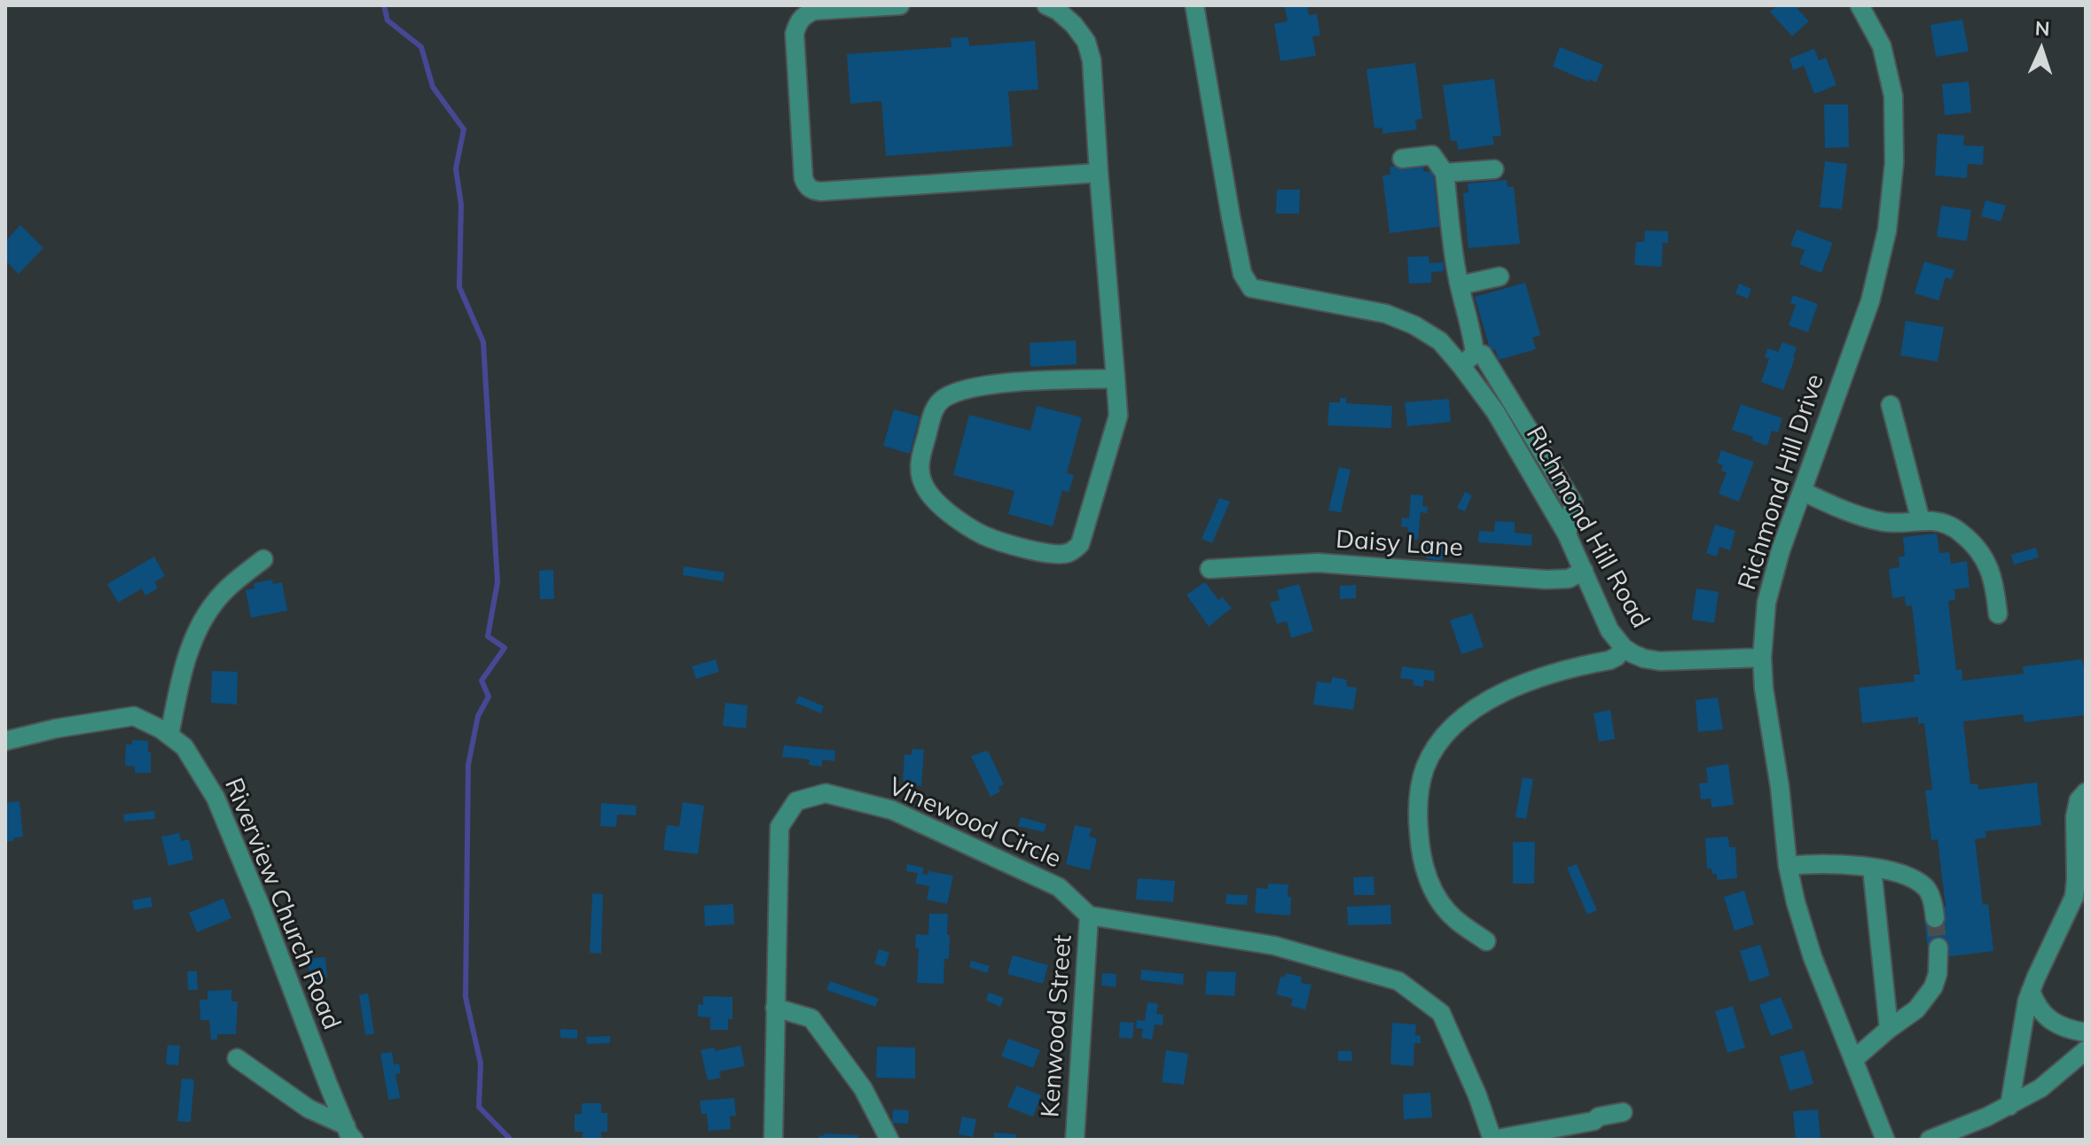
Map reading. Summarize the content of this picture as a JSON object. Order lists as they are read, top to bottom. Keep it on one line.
{"streets":{"street":["Richmond Hill Drive","Richmond Hill Road","Daisy Lane","Vinewood Circle","Riverview Church Road","Kenwood Street"]},"crossings":[["Richmond Hill Drive","Richmond Hill Road"],["Richmond Hill Road","Daisy Lane"],["Vinewood Circle","Kenwood Street"]],"north":"top"}
